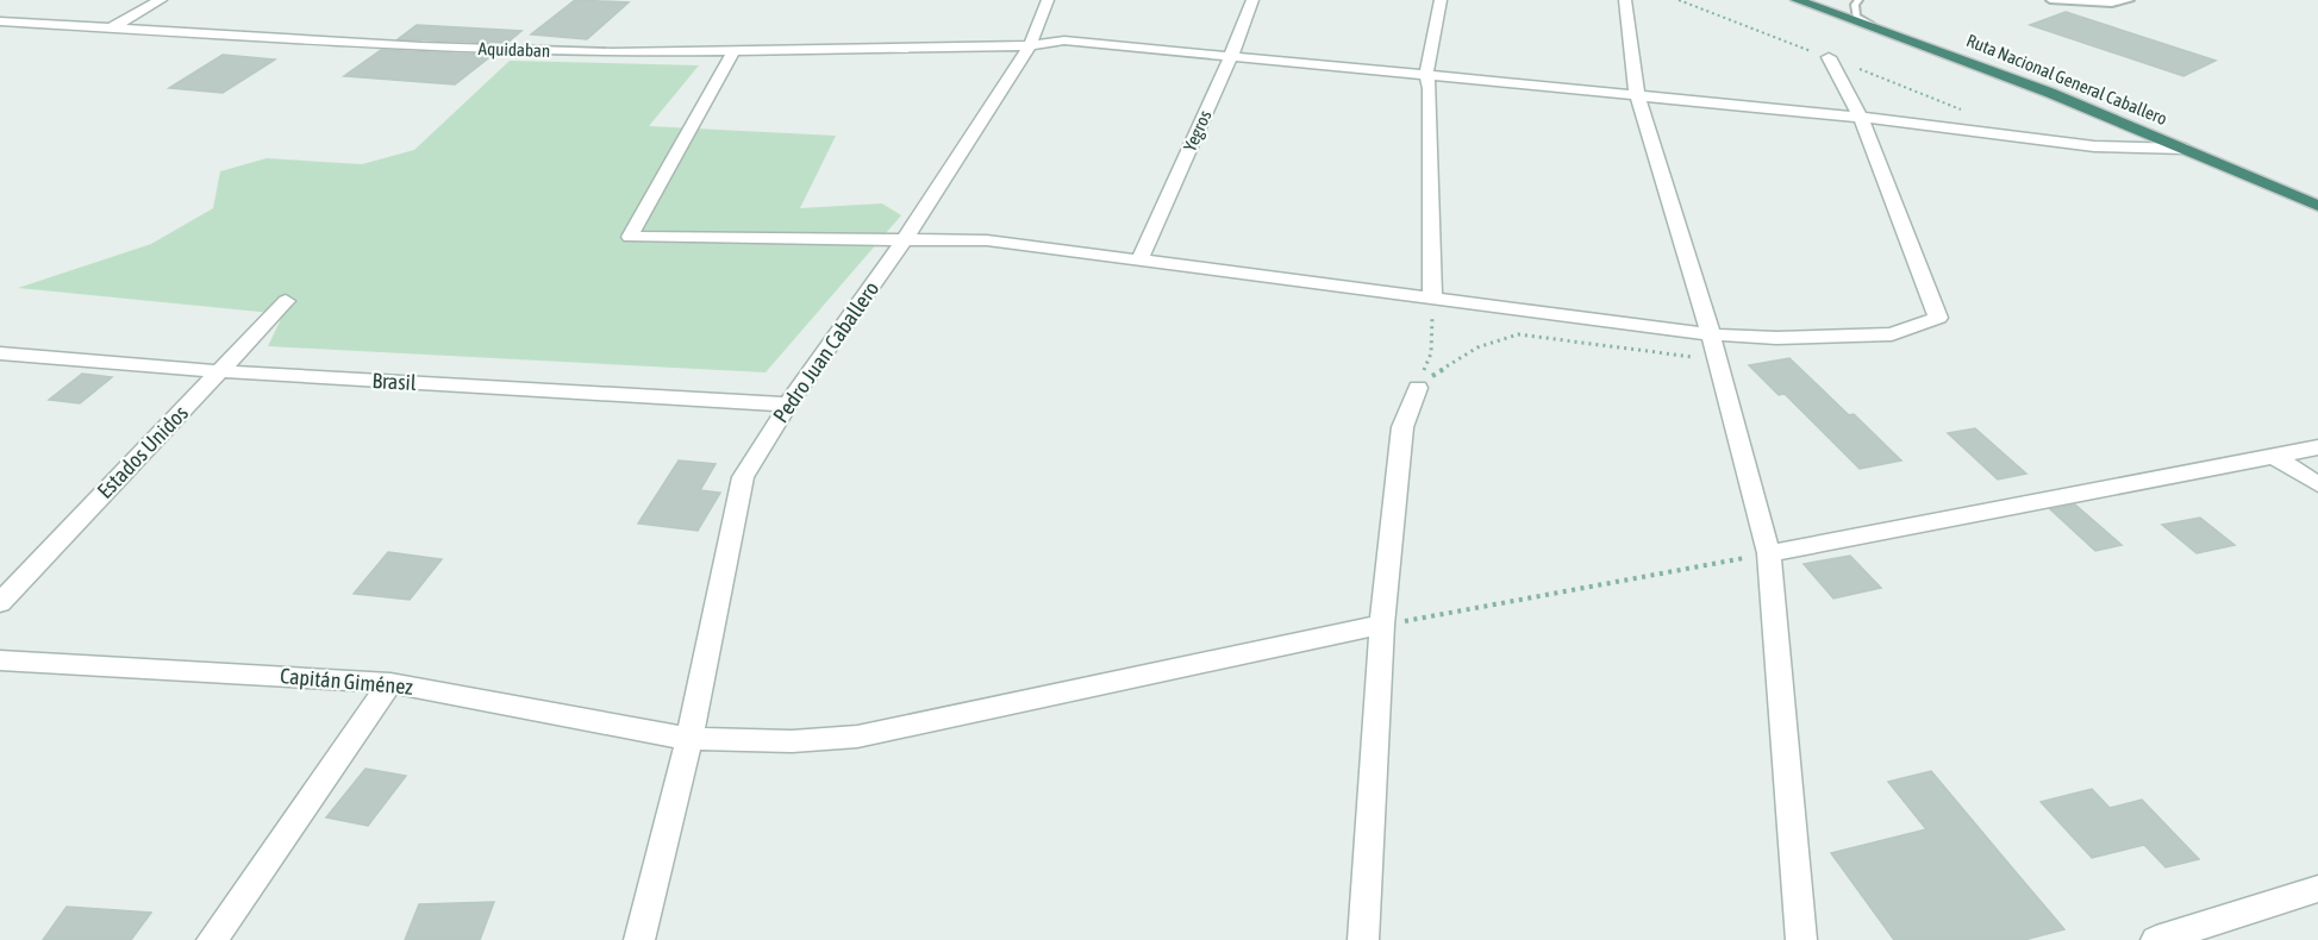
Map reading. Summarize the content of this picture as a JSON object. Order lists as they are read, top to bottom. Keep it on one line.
{"streets":{"highway":["Ruta Nacional General Caballero"],"street":["Aquidaban","Yegros","Pedro Juan Caballero","Brasil","Estados Unidos","Capitán Giménez"]},"crossings":[["Aquidaban","Ruta Nacional General Caballero"],["Aquidaban","Yegros"],["Aquidaban","Pedro Juan Caballero"],["Pedro Juan Caballero","Brasil"],["Pedro Juan Caballero","Capitán Giménez"],["Brasil","Estados Unidos"]]}
